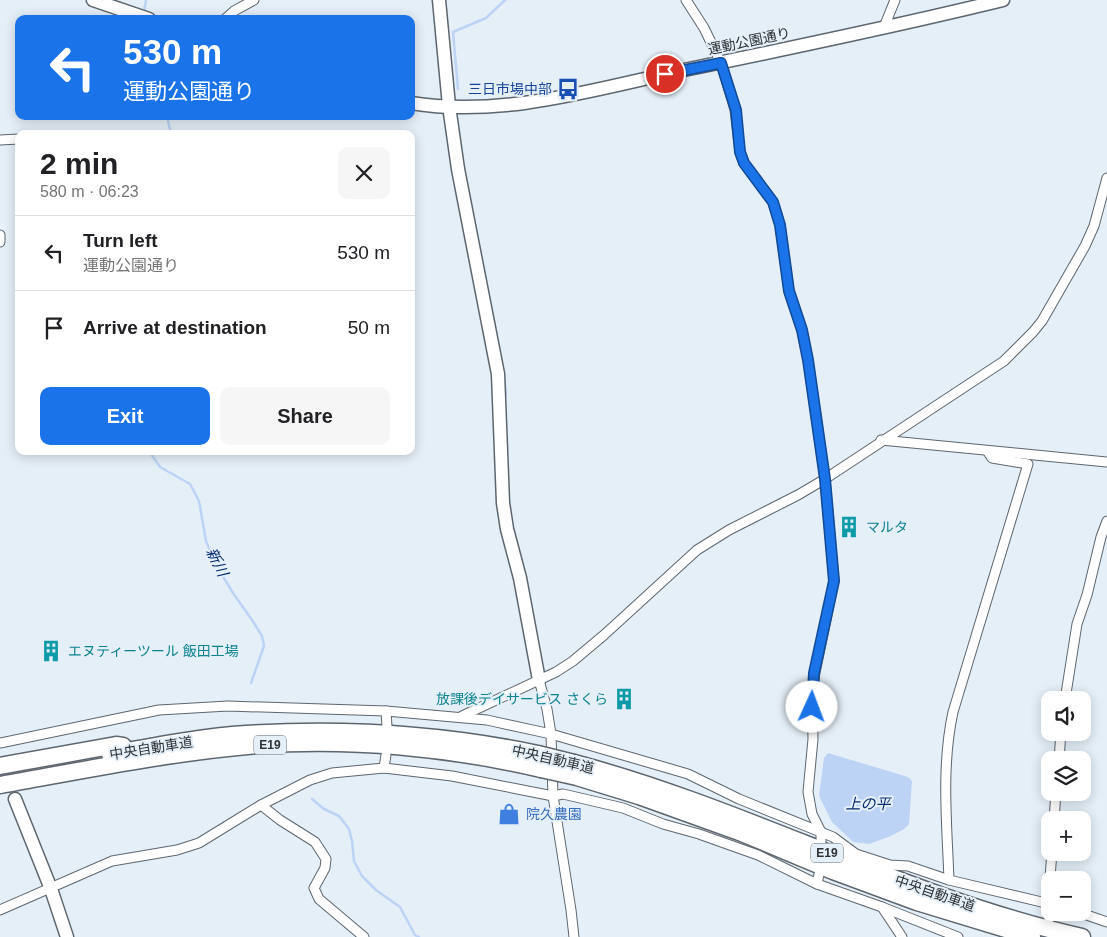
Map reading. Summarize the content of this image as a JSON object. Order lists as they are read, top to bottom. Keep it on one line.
{"streets":{"highway":["E19","中央自動車道"],"street":["運動公園通り"]},"water":["新川","上の平"],"places":{"bus stop":["三日市場中部"],"building":["マルタ","エヌティーツール 飯田工場","放課後デイサービス さくら"],"shop":["院久農園"]},"page":{"turn":["530 m","運動公園通り"],"heading":["2 min","580 m · 06:23"],"list":[{"name":"Turn left","note":"運動公園通り","value":"530 m"},{"name":"Arrive at destination","value":"50 m"}],"buttons":["Exit","Share"],"map_buttons":["+","−"]}}
